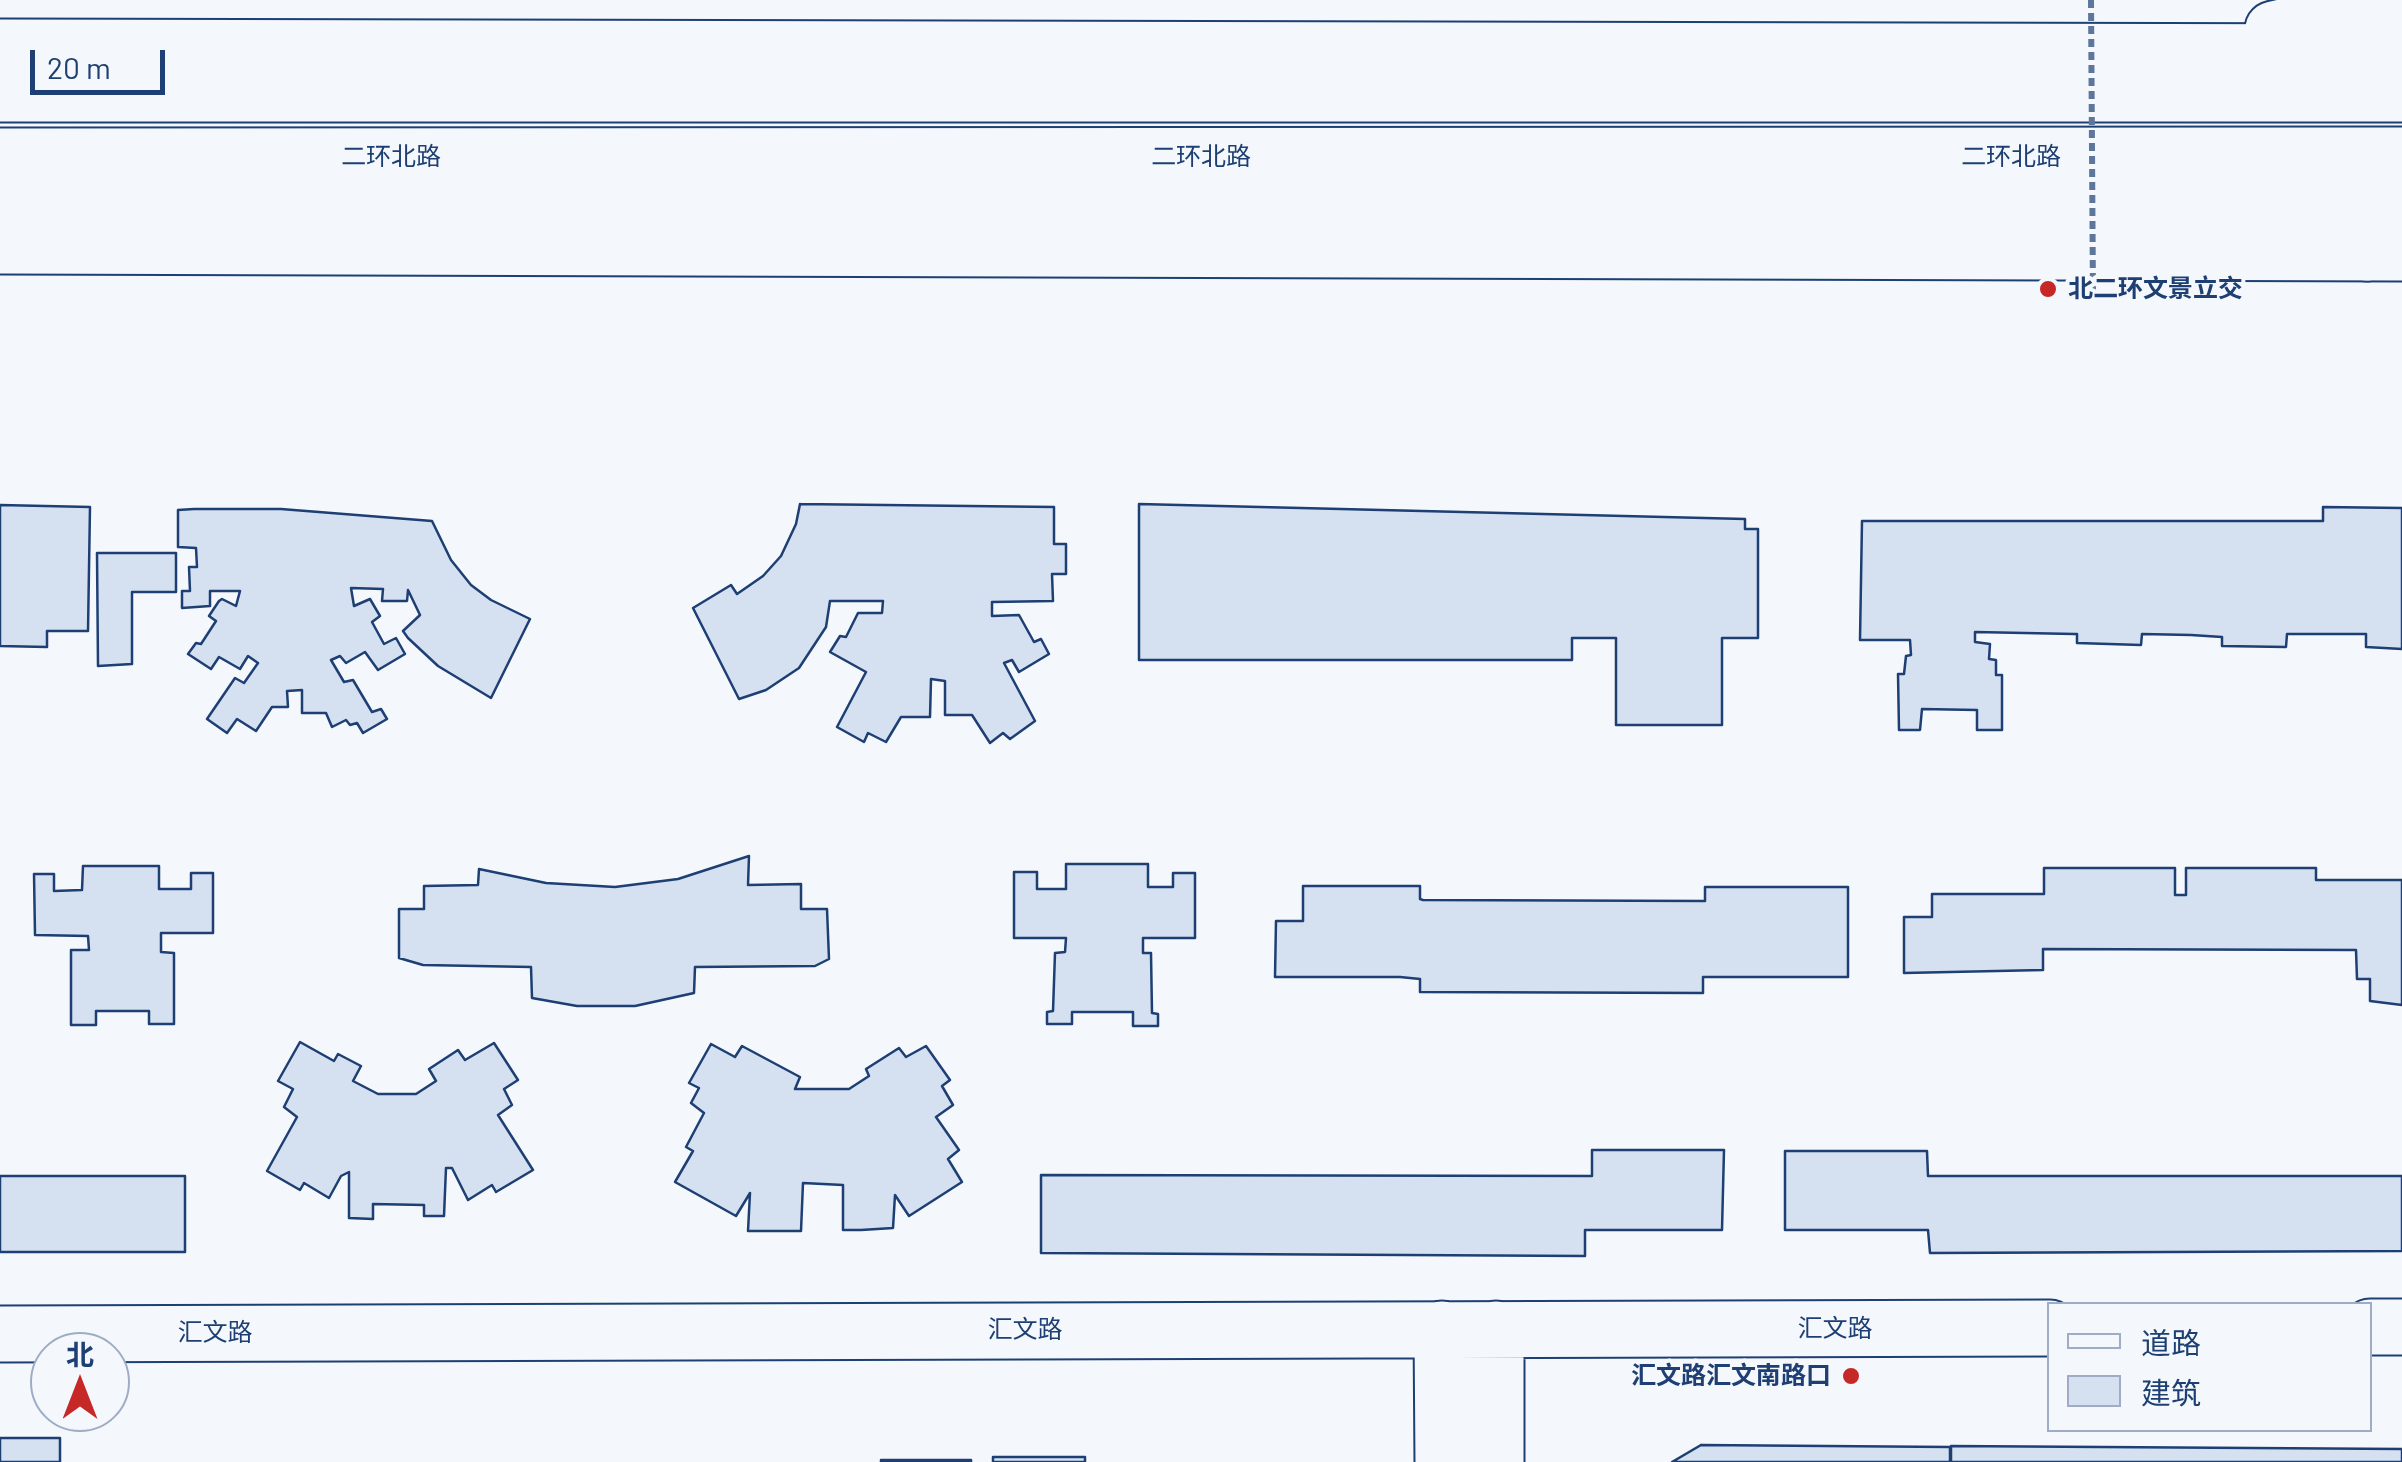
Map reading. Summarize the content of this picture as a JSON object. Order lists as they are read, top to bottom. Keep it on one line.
{"streets":{"main road":["二环北路","汇文路"]},"places":["北二环文景立交","汇文路汇文南路口"],"legend":["道路","建筑"],"scale_bar":"20 m","north":"top"}
